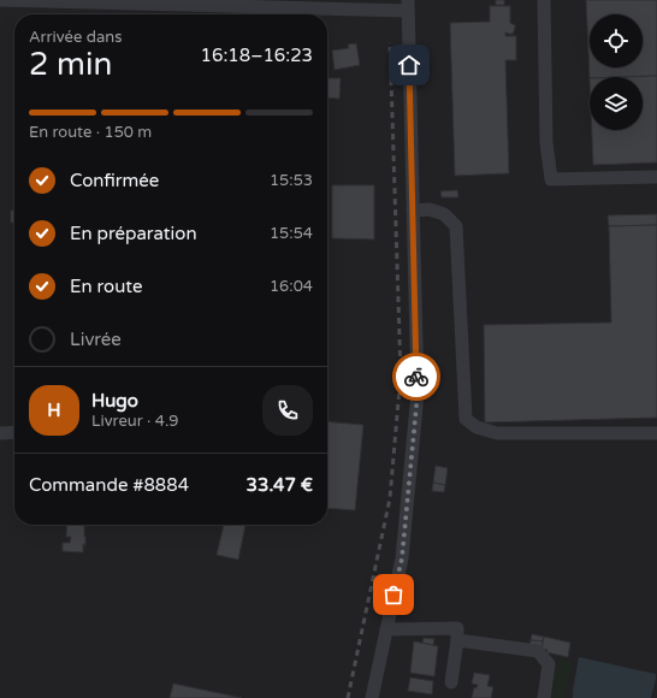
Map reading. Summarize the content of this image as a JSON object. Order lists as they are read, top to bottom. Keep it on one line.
{"page":{"heading":["2 min","Arrivée dans","16:18–16:23"],"panel":["Hugo","Livreur · 4.9","Commande #8884","33.47 €"],"bar":"En route · 150 m","list":[["Confirmée","15:53"],["En préparation","15:54"],["En route","16:04"],"Livrée"],"round":"H"}}
